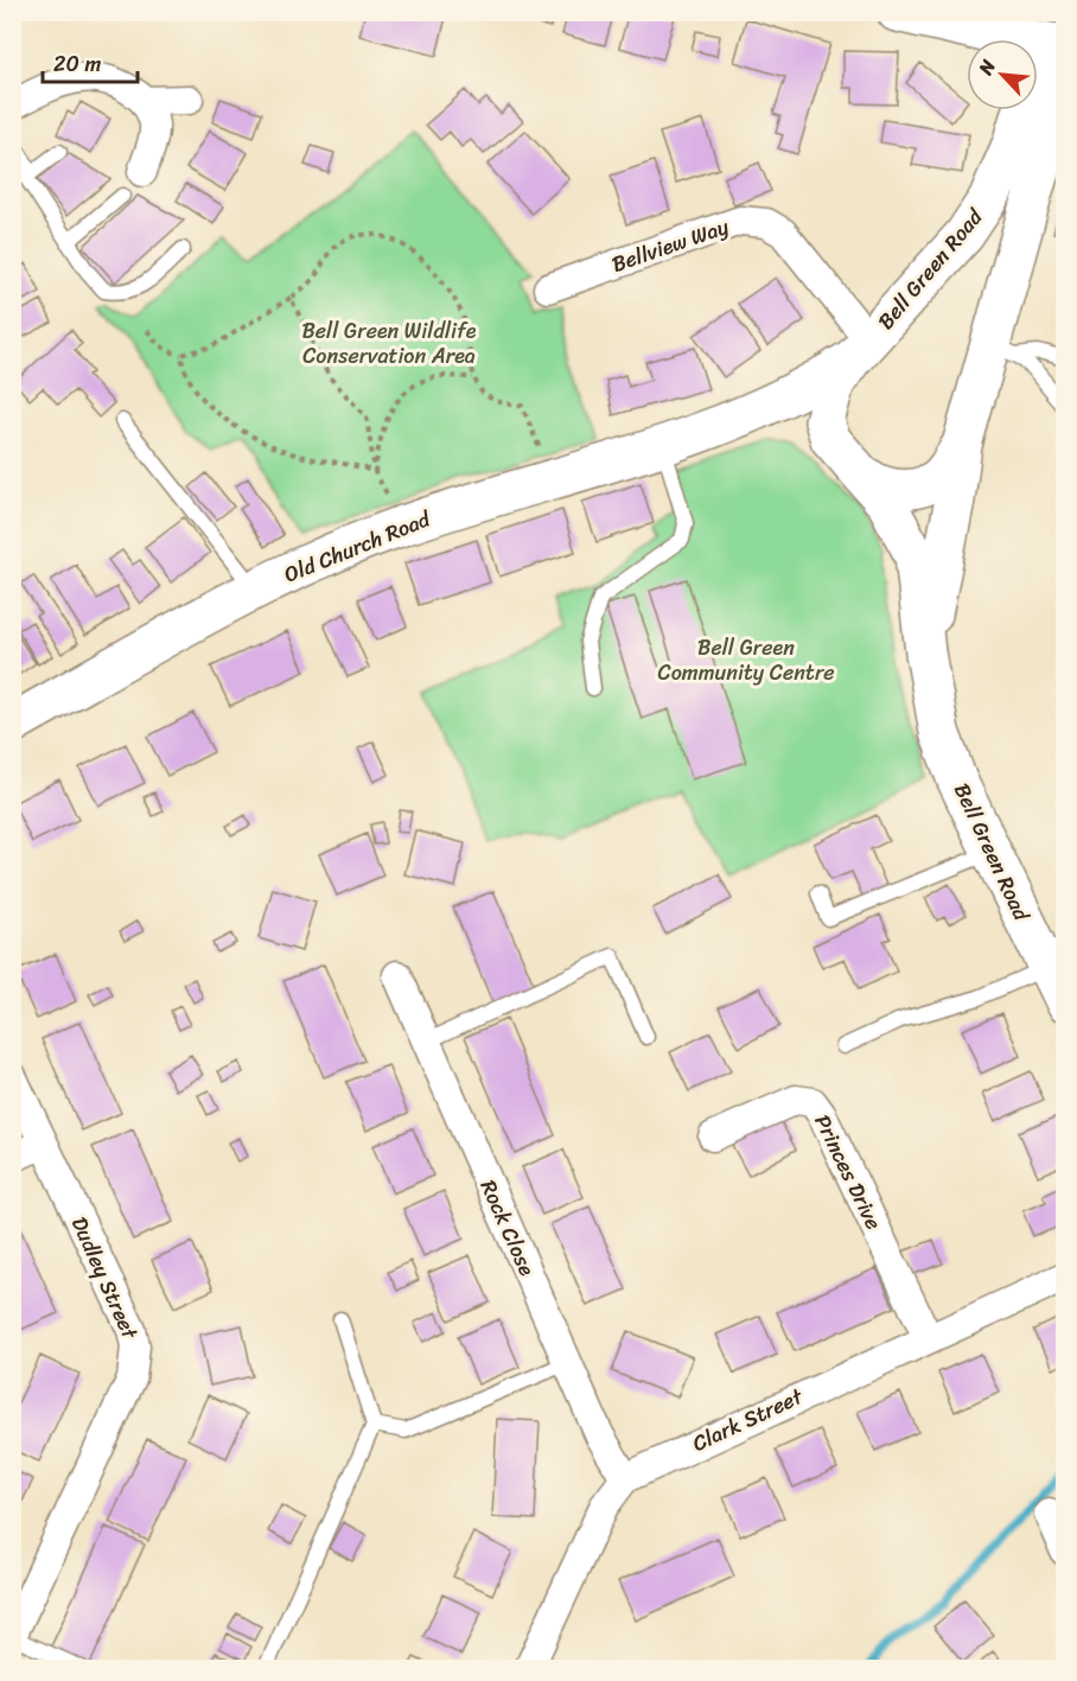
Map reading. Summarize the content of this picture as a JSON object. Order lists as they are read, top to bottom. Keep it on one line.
{"streets":{"main road":["Bell Green Road","Old Church Road"],"street":["Bellview Way","Princes Drive","Rock Close","Dudley Street","Clark Street"]},"crossings":[["Bellview Way","Bell Green Road"],["Bellview Way","Old Church Road"],["Bell Green Road","Old Church Road"],["Princes Drive","Clark Street"],["Rock Close","Clark Street"]],"parks":["Bell Green Wildlife Conservation Area","Bell Green Community Centre"],"scale_bar":"20 m","north":"top left"}
